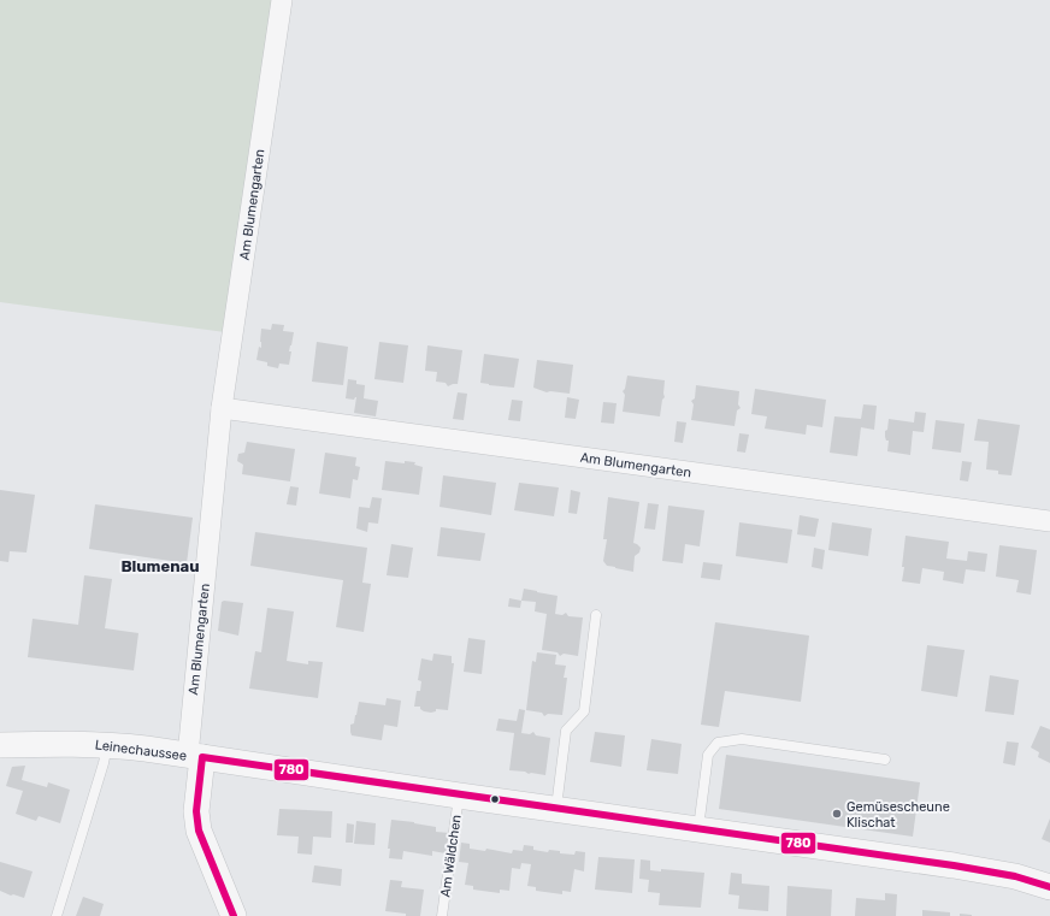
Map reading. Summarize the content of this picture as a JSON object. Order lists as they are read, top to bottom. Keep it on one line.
{"streets":{"street":["Am Blumengarten","Leinechaussee"],"lane":["Am Wäldchen"]},"crossings":[["Am Blumengarten","Leinechaussee"]],"districts":["Blumenau"],"places":["Gemüsescheune Klischat"],"lines":["transit line 780"]}
